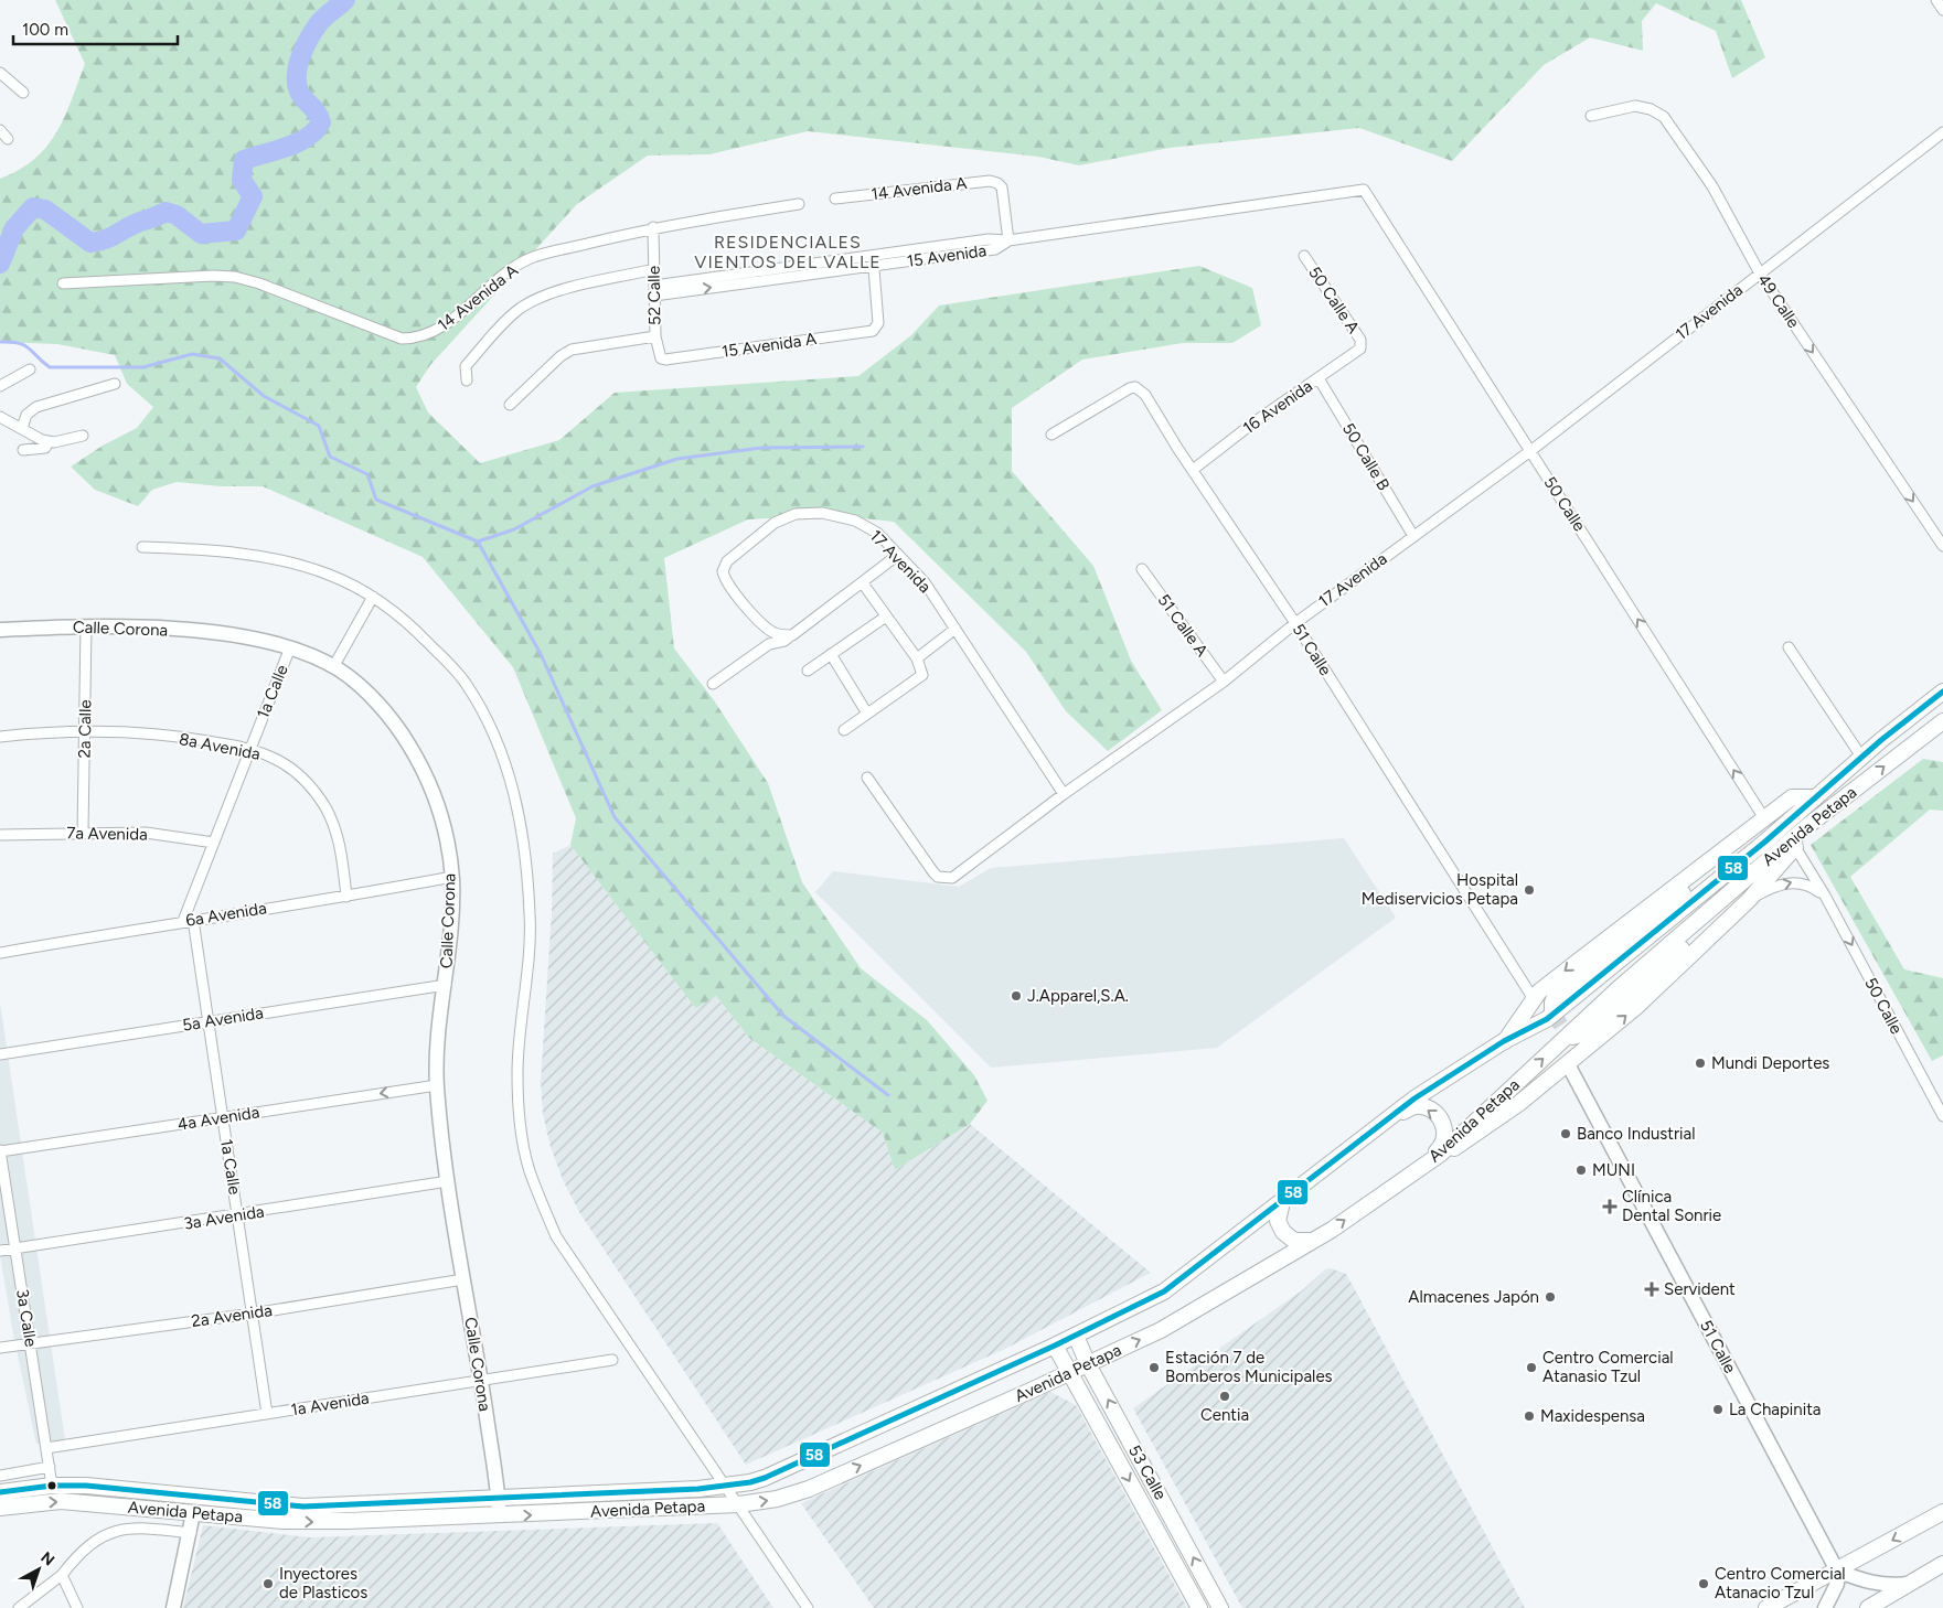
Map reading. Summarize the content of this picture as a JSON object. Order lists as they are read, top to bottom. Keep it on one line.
{"streets":{"main road":["Avenida Petapa","53 Calle"],"street":["14 Avenida A","15 Avenida","52 Calle","50 Calle A","49 Calle","17 Avenida","15 Avenida A","16 Avenida","50 Calle B","50 Calle","51 Calle A","Calle Corona","51 Calle","1a Calle","2a Calle","8a Avenida","7a Avenida","6a Avenida","5a Avenida","4a Avenida","3a Avenida","2a Avenida","3a Calle","1a Avenida"]},"crossings":[["14 Avenida A","15 Avenida"],["14 Avenida A","52 Calle"],["15 Avenida","52 Calle"],["15 Avenida","15 Avenida A"],["15 Avenida","50 Calle"],["52 Calle","15 Avenida A"],["50 Calle A","16 Avenida"],["49 Calle","17 Avenida"],["17 Avenida","50 Calle B"],["17 Avenida","50 Calle"],["17 Avenida","51 Calle A"],["17 Avenida","51 Calle"],["16 Avenida","50 Calle B"],["16 Avenida","51 Calle"],["Calle Corona","1a Calle"],["Calle Corona","2a Calle"],["Calle Corona","Avenida Petapa"],["Calle Corona","6a Avenida"],["Calle Corona","5a Avenida"],["Calle Corona","4a Avenida"],["Calle Corona","3a Avenida"],["Calle Corona","2a Avenida"],["Calle Corona","1a Avenida"],["1a Calle","8a Avenida"],["1a Calle","7a Avenida"],["1a Calle","6a Avenida"],["1a Calle","5a Avenida"],["1a Calle","4a Avenida"],["1a Calle","3a Avenida"],["1a Calle","2a Avenida"],["1a Calle","1a Avenida"],["2a Calle","8a Avenida"],["2a Calle","7a Avenida"],["8a Avenida","6a Avenida"],["Avenida Petapa","3a Calle"],["Avenida Petapa","53 Calle"],["4a Avenida","3a Calle"],["3a Avenida","3a Calle"],["2a Avenida","3a Calle"],["3a Calle","1a Avenida"]],"one_way":["49 Calle","4a Avenida"],"districts":["RESIDENCIALES VIENTOS DEL VALLE"],"places":{"other":["Hospital Mediservicios Petapa","J.Apparel,S.A.","Mundi Deportes","Banco Industrial","MUNI","Almacenes Japón","Estación 7 de Bomberos Municipales","Centro Comercial Atanasio Tzul","Centia","La Chapinita","Maxidespensa","Inyectores de Plasticos","Centro Comercial Atanacio Tzul"],"health":["Clínica Dental Sonrie","Servident"]},"lines":["transit line 58"],"scale_bar":"100 m","north":"top right"}
